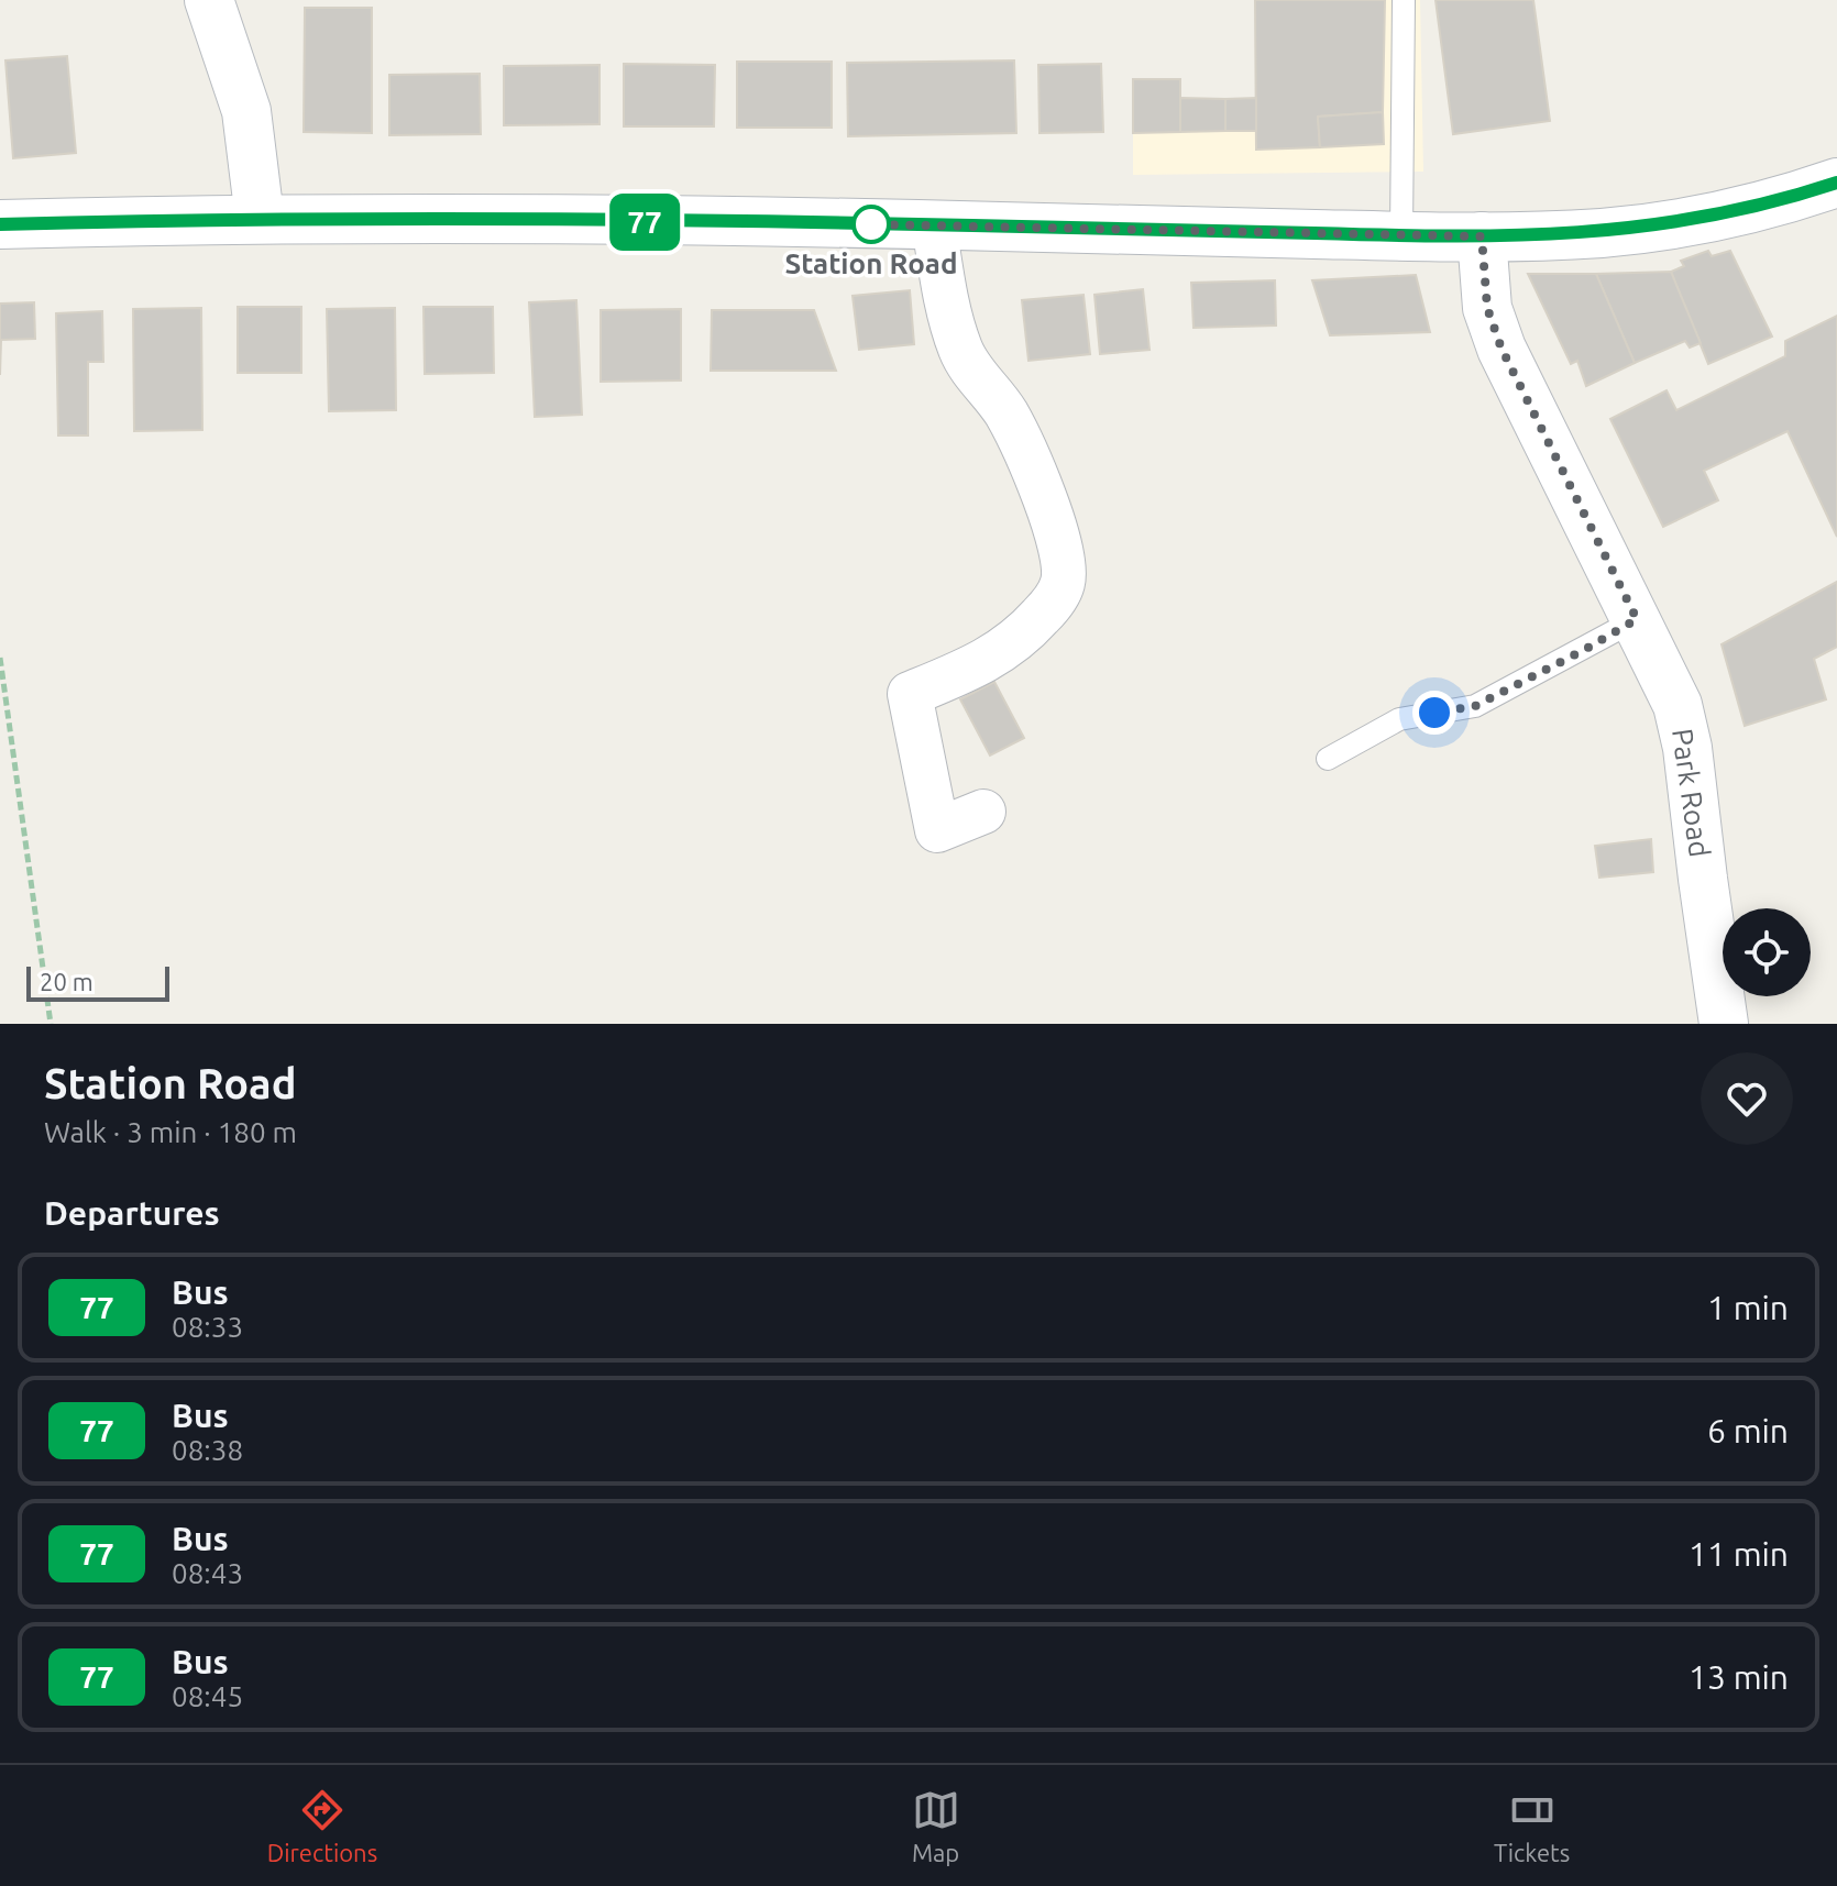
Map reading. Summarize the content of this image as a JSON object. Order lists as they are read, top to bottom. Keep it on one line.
{"streets":{"main road":["Park Road"]},"places":["Station Road"],"lines":["bus line 77"],"scale_bar":"20 m","page":{"on_map":"77","scale":"20 m","heading":[["Station Road","Walk · 3 min · 180 m"],"Departures"],"list":[{"mark":"77","name":"Bus","note":"08:33","value":"1 min"},{"mark":"77","name":"Bus","note":"08:38","value":"6 min"},{"mark":"77","name":"Bus","note":"08:43","value":"11 min"},{"mark":"77","name":"Bus","note":"08:45","value":"13 min"}],"tabs":["Directions","Map","Tickets"]}}
